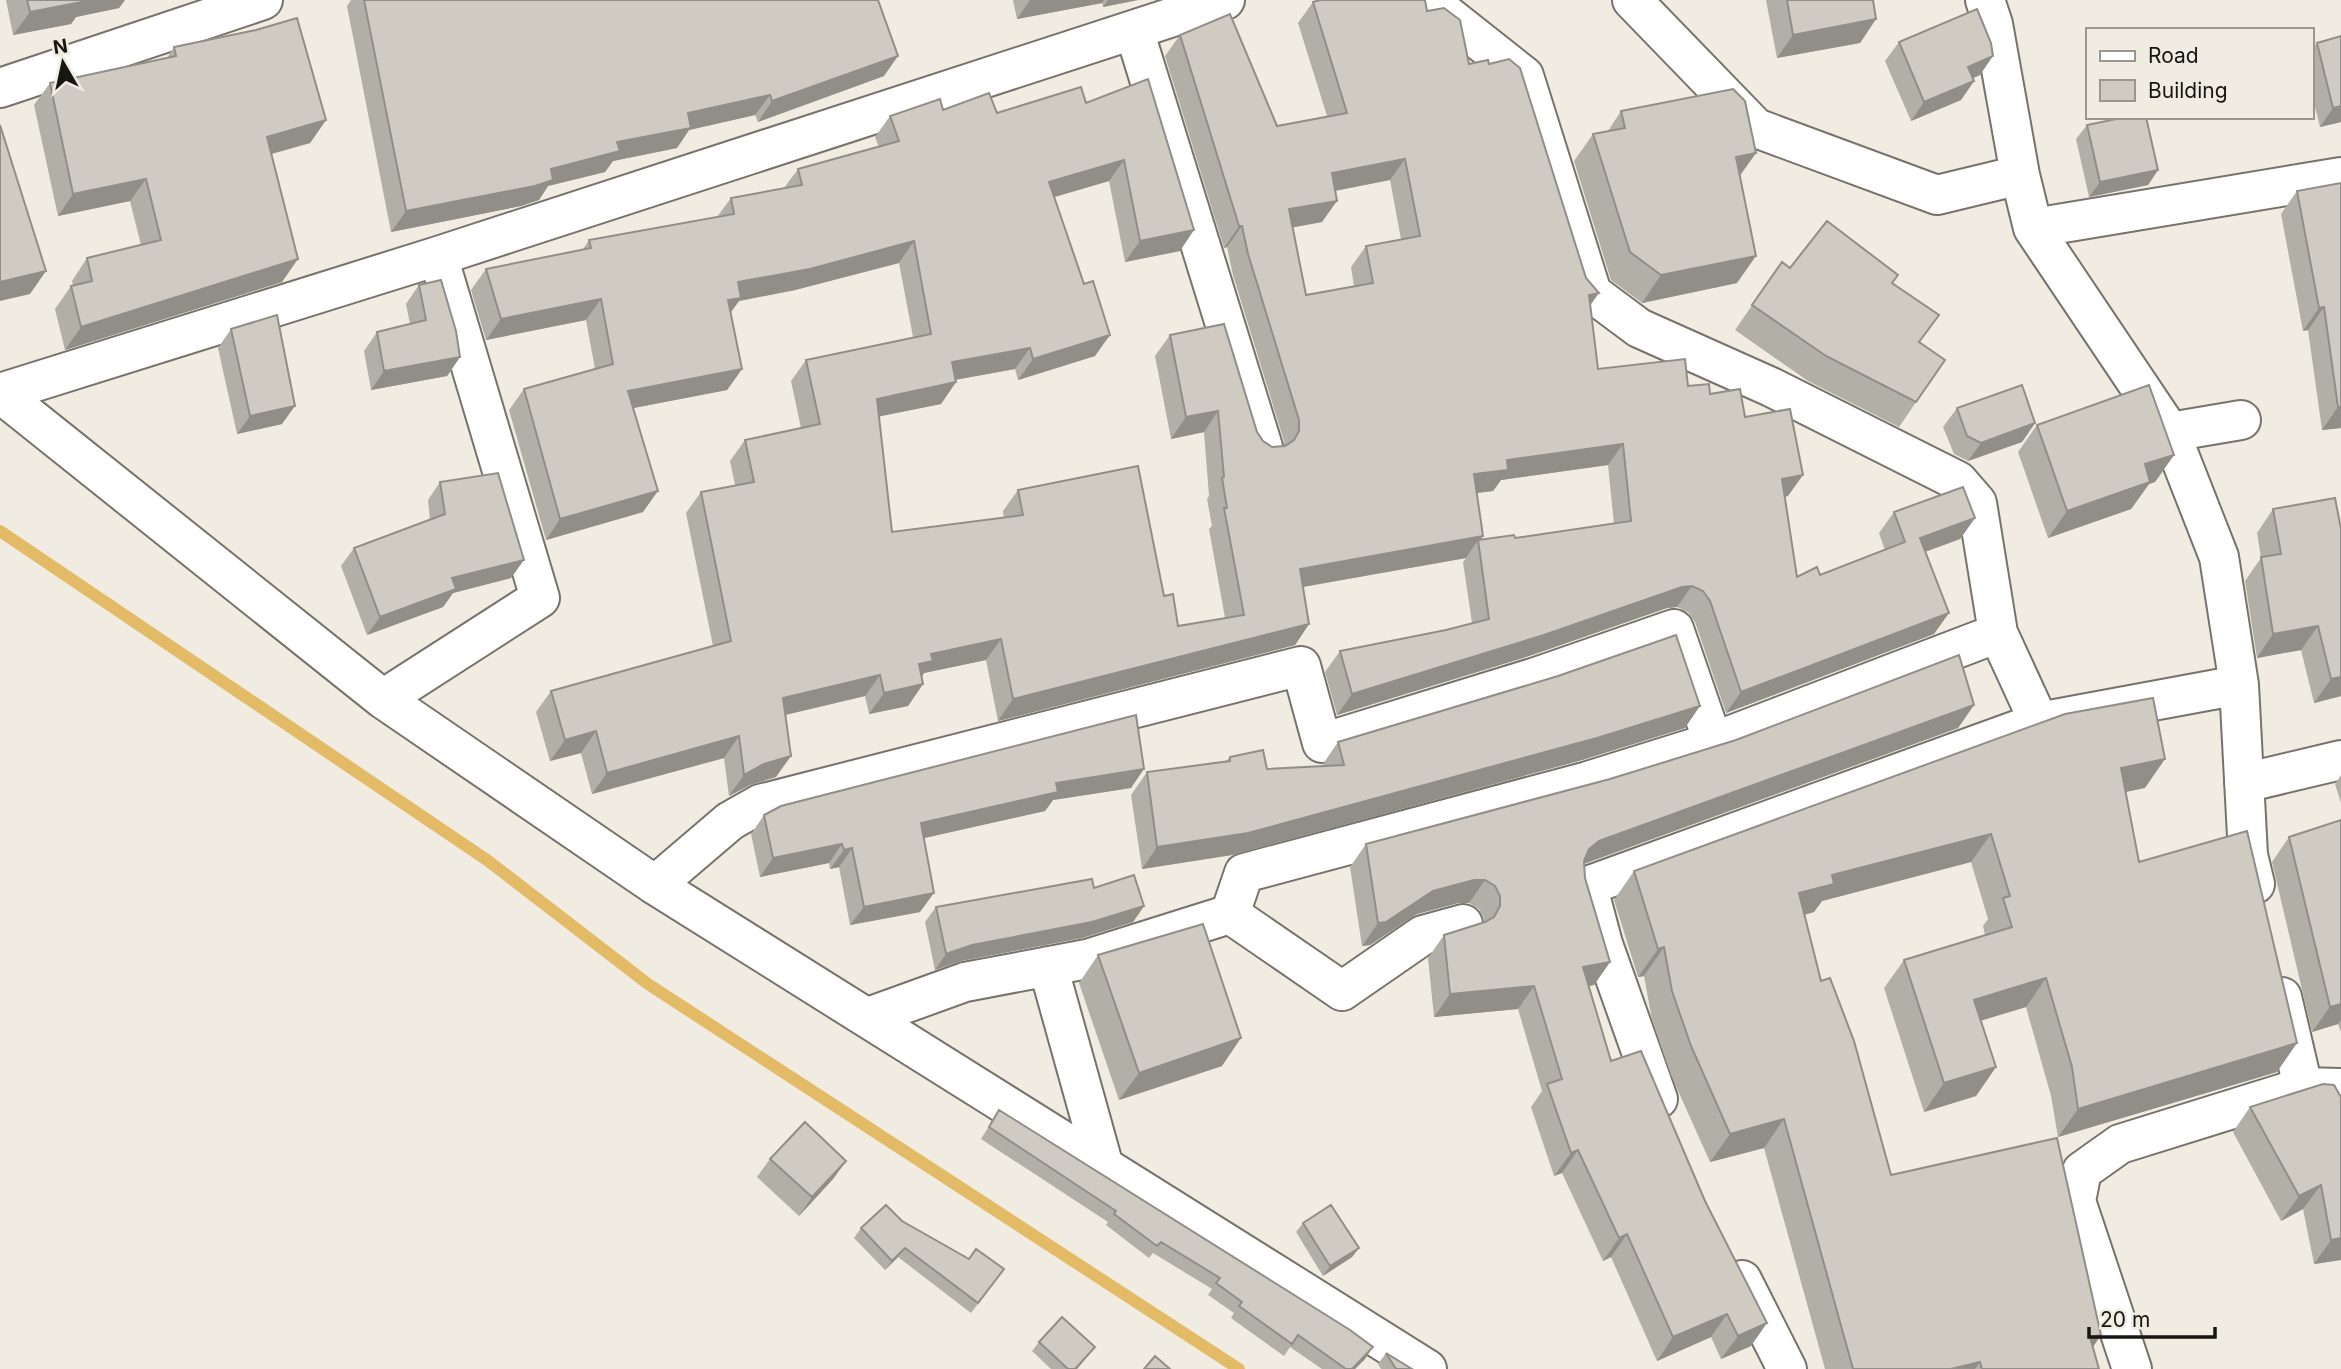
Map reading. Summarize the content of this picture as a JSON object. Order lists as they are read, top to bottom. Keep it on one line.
{"legend":["Road","Building"],"scale_bar":"20 m","north":"top"}
